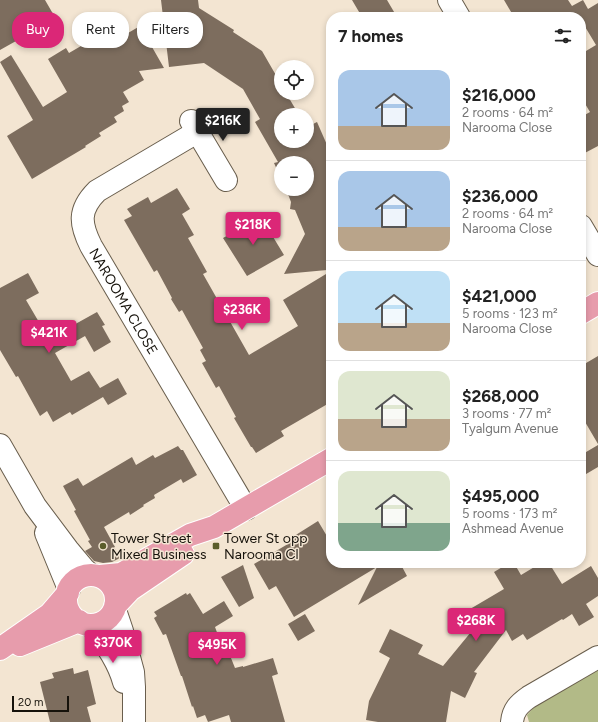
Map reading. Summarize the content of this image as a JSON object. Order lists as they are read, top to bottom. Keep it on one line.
{"streets":{"street":["NAROOMA CLOSE"]},"places":{"other":["Tower Street Mixed Business"],"transit":["Tower St opp Narooma Cl"]},"scale_bar":"20 m","page":{"chip":["Buy","Rent","Filters"],"heading":"7 homes","map_buttons":["+","−"],"list":[{"name":"$216,000","note":"2 rooms · 64 m² · Narooma Close"},{"name":"$236,000","note":"2 rooms · 64 m² · Narooma Close"},{"name":"$421,000","note":"5 rooms · 123 m² · Narooma Close"},{"name":"$268,000","note":"3 rooms · 77 m² · Tyalgum Avenue"},{"name":"$495,000","note":"5 rooms · 173 m² · Ashmead Avenue"}],"price":["$216K","$218K","$236K","$421K","$268K","$370K","$495K"],"scale":"20 m"}}
